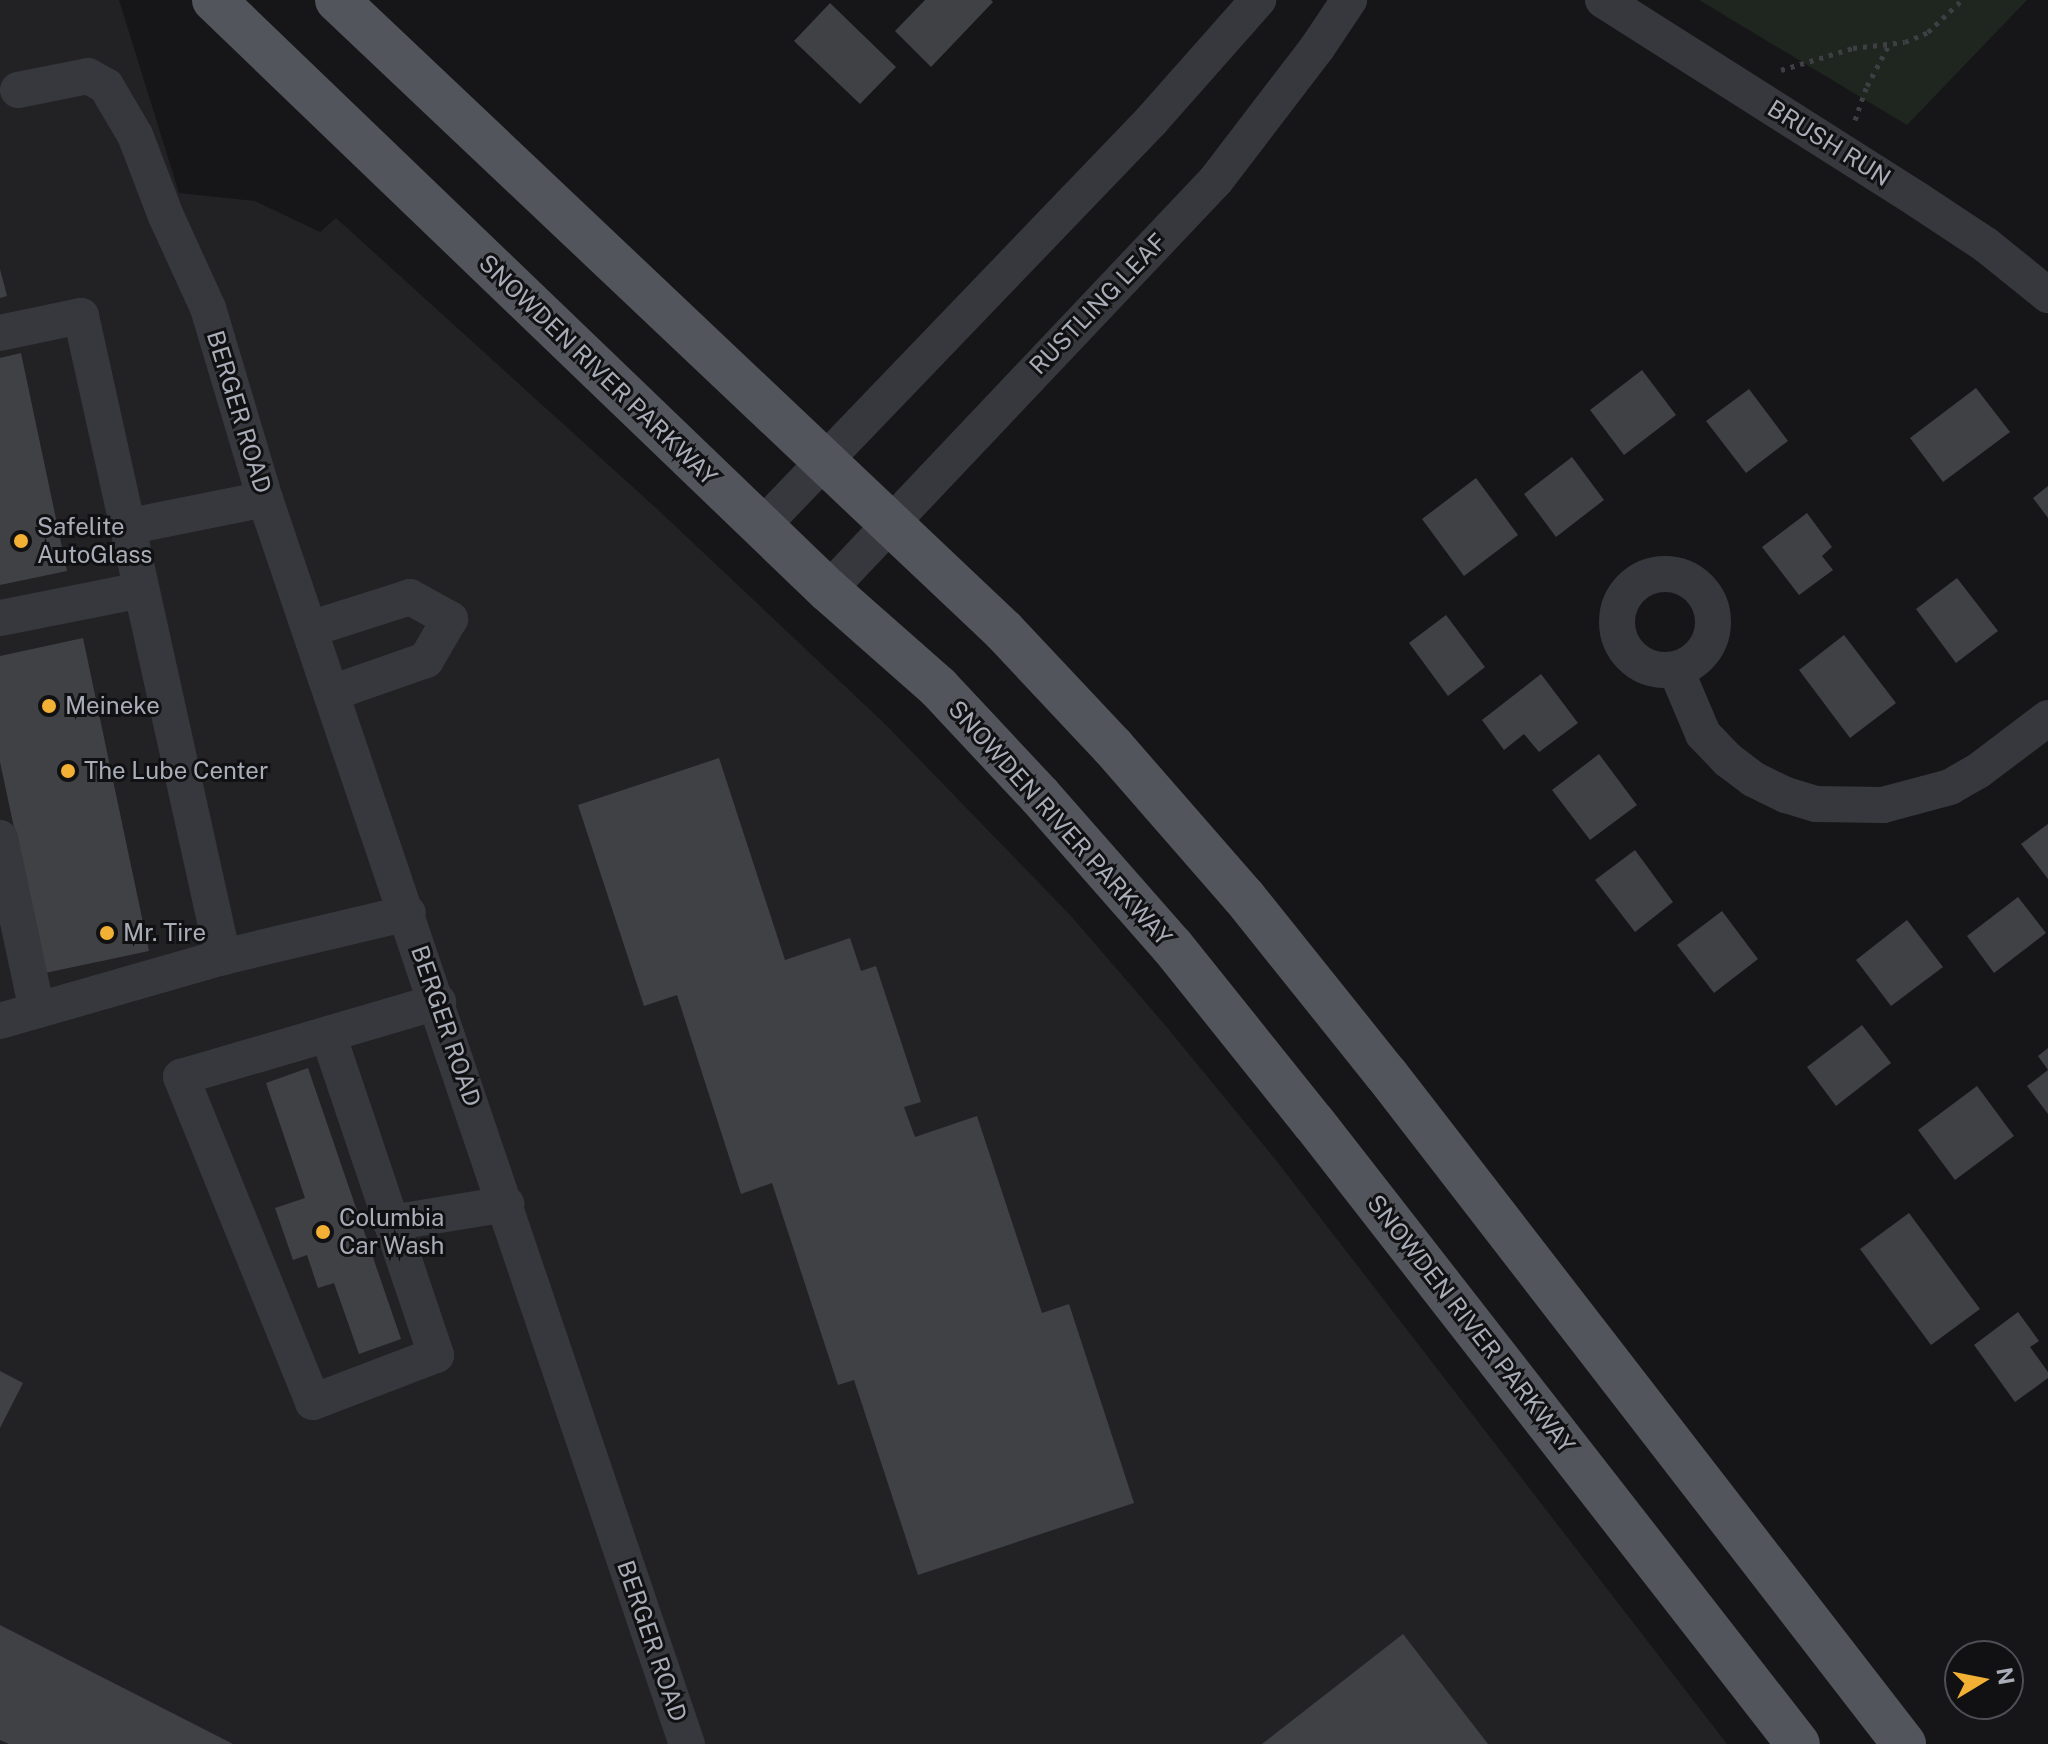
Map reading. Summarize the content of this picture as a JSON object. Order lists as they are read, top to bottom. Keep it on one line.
{"streets":{"main road":["SNOWDEN RIVER PARKWAY"],"street":["BRUSH RUN","RUSTLING LEAF","BERGER ROAD"]},"crossings":[["RUSTLING LEAF","SNOWDEN RIVER PARKWAY"]],"places":["Safelite AutoGlass","Meineke","The Lube Center","Mr. Tire","Columbia Car Wash"],"north":"right"}
